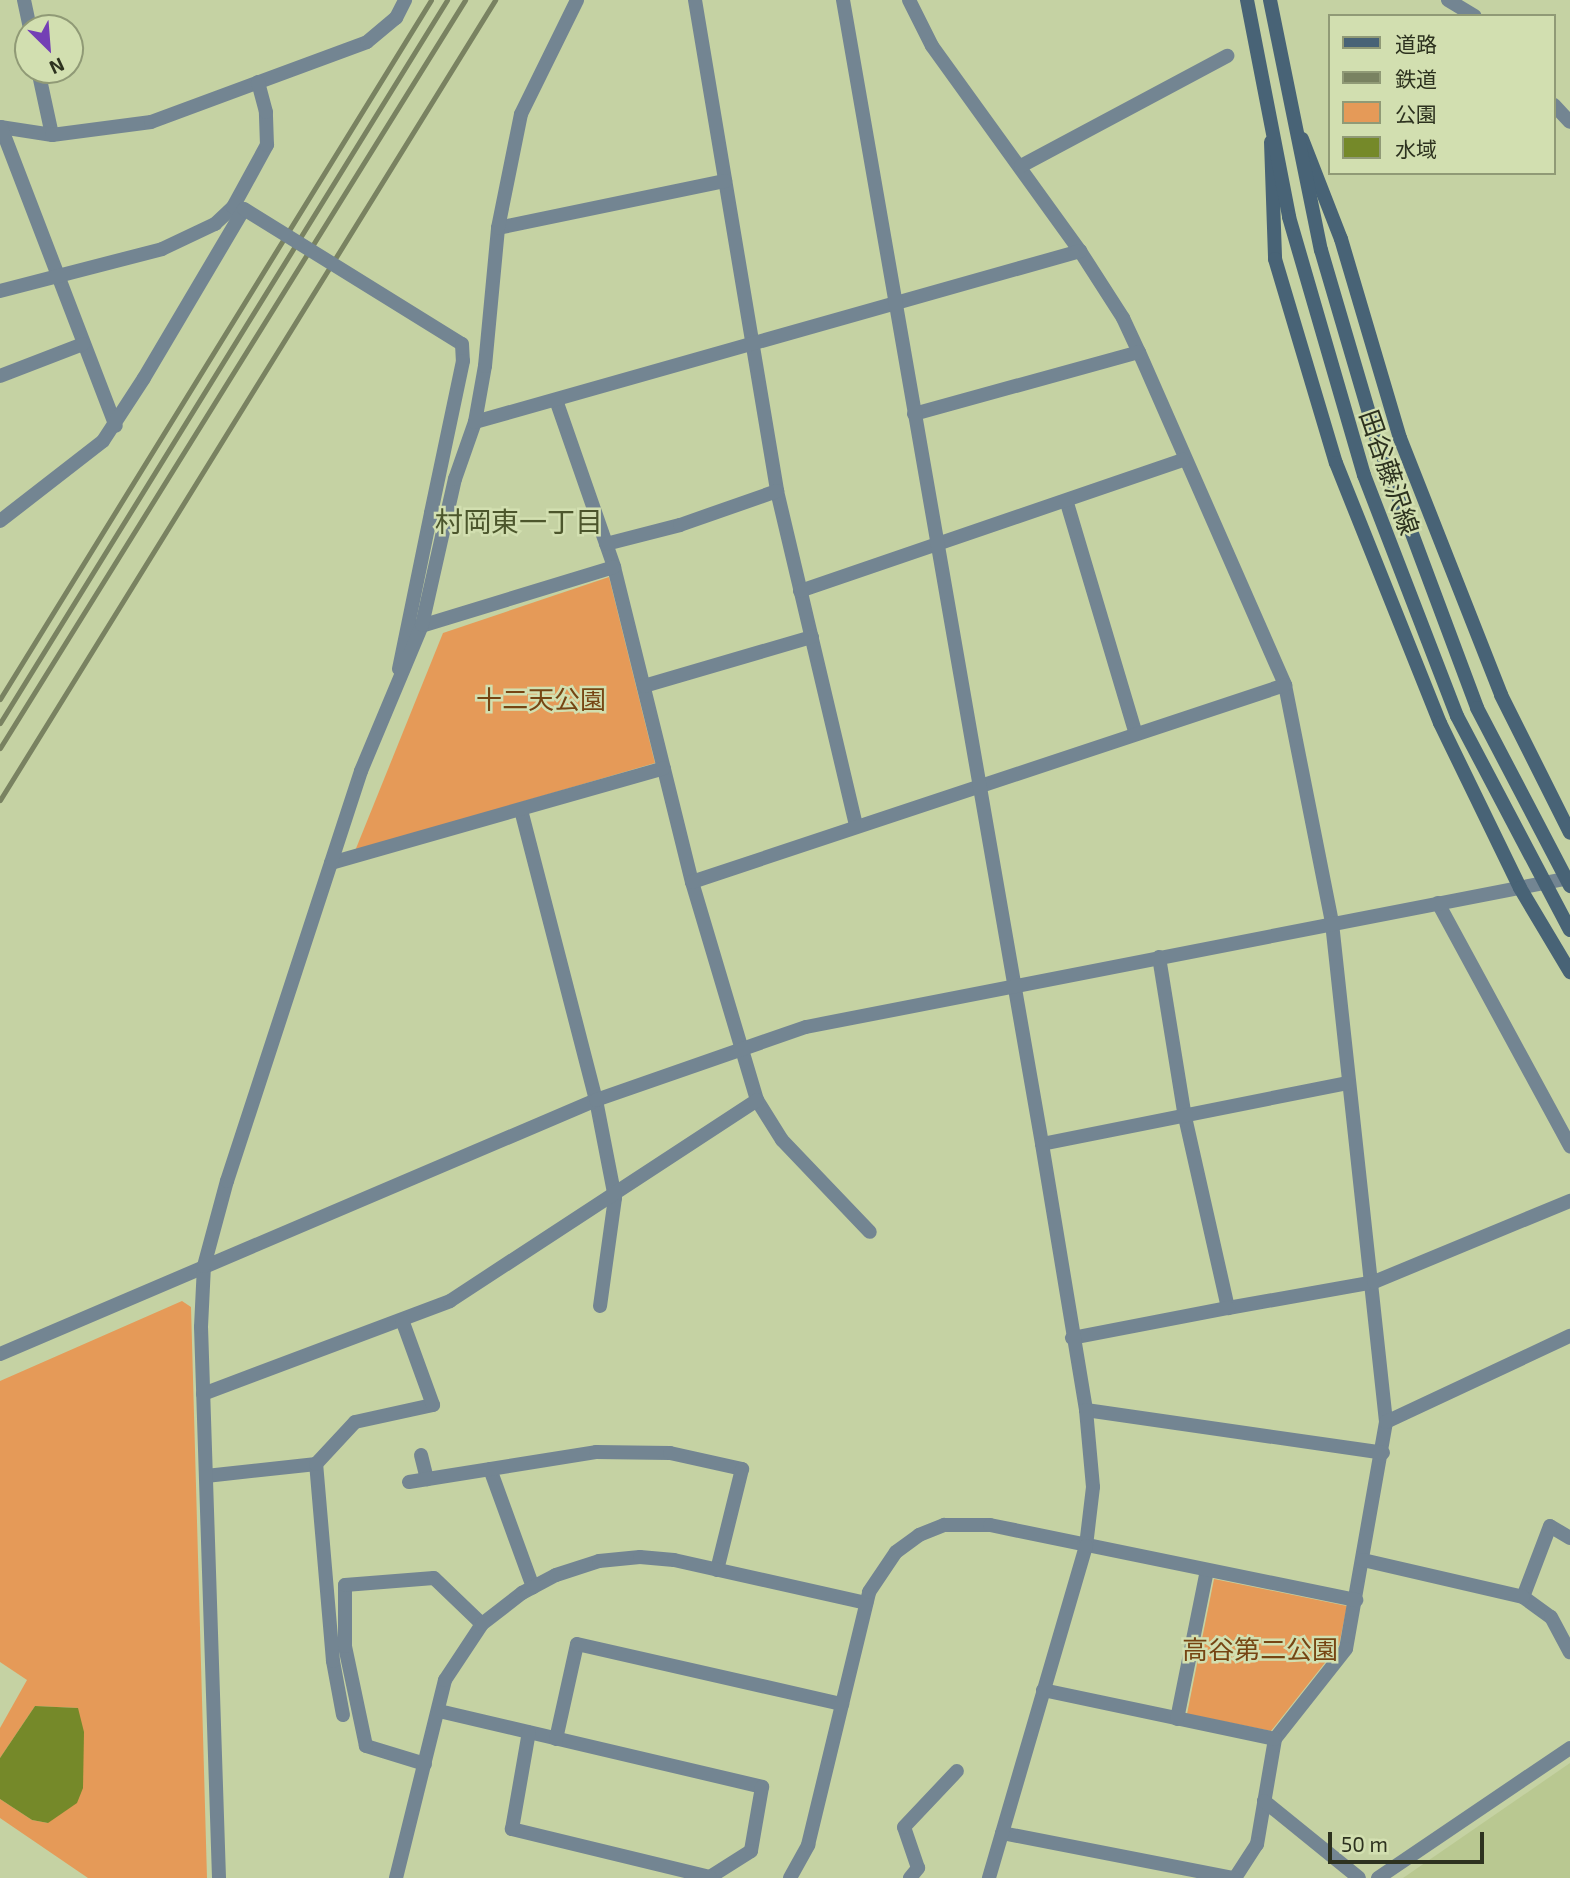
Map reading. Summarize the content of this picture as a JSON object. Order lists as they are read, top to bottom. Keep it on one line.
{"streets":{"main road":["田谷藤沢線"]},"districts":["村岡東一丁目"],"parks":["十二天公園","高谷第二公園"],"legend":["道路","鉄道","公園","水域"],"scale_bar":"50 m","north":"bottom right"}
